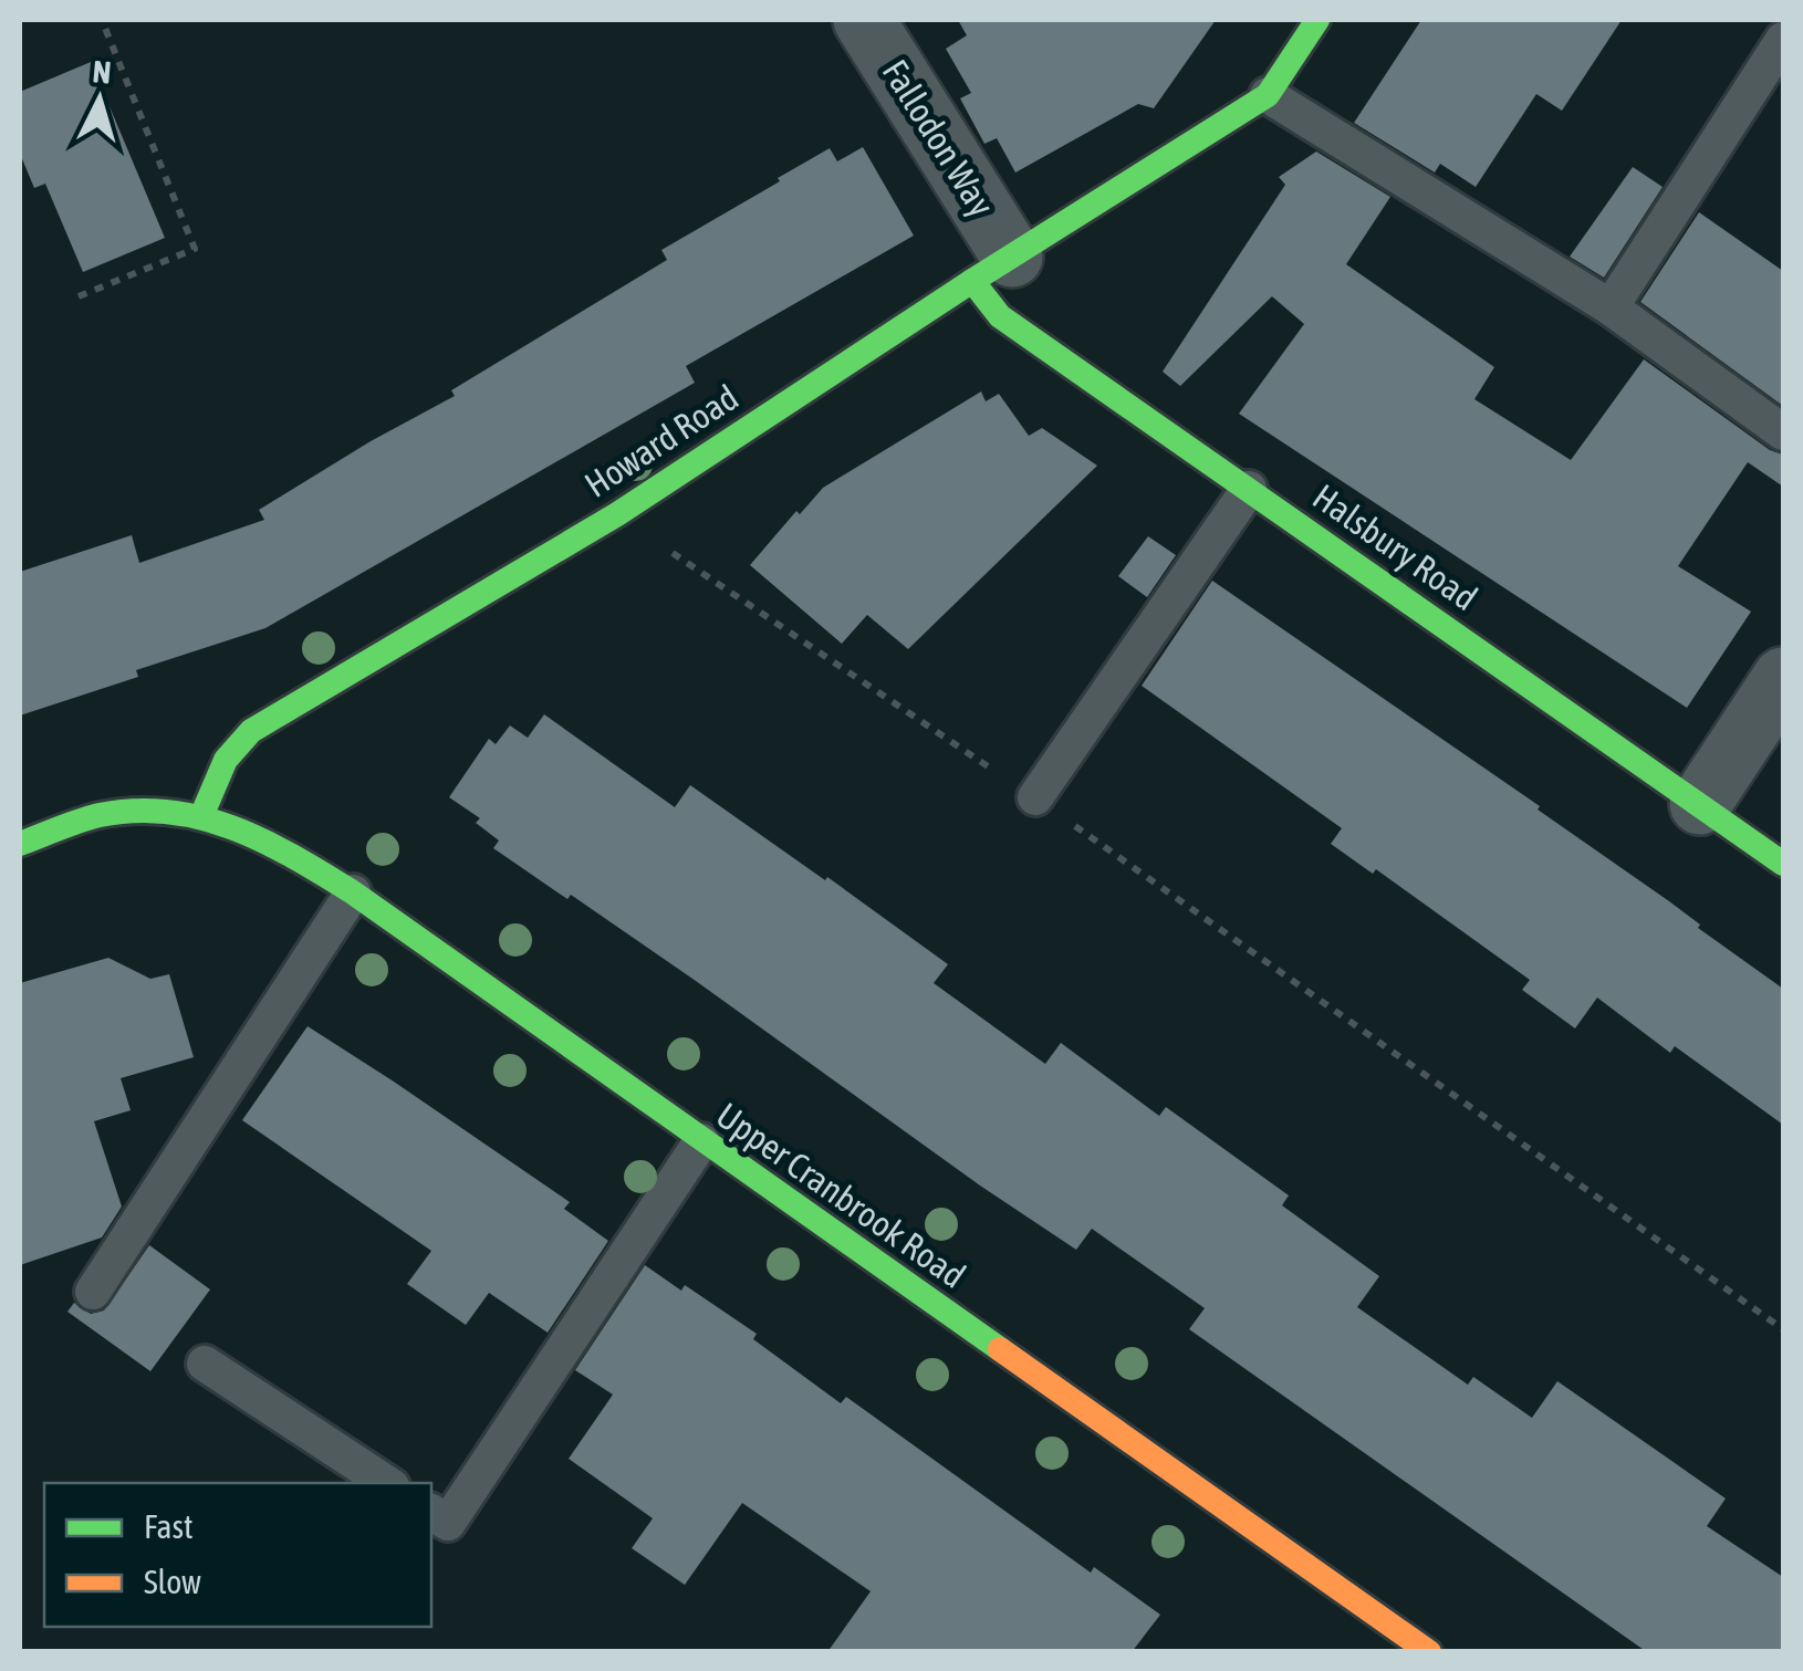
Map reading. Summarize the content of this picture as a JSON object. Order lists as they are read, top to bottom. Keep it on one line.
{"streets":{"street":["Fallodon Way","Howard Road","Halsbury Road","Upper Cranbrook Road"]},"crossings":[["Fallodon Way","Howard Road"],["Fallodon Way","Halsbury Road"],["Howard Road","Halsbury Road"],["Howard Road","Upper Cranbrook Road"]],"legend":["Fast","Slow"],"north":"top"}
